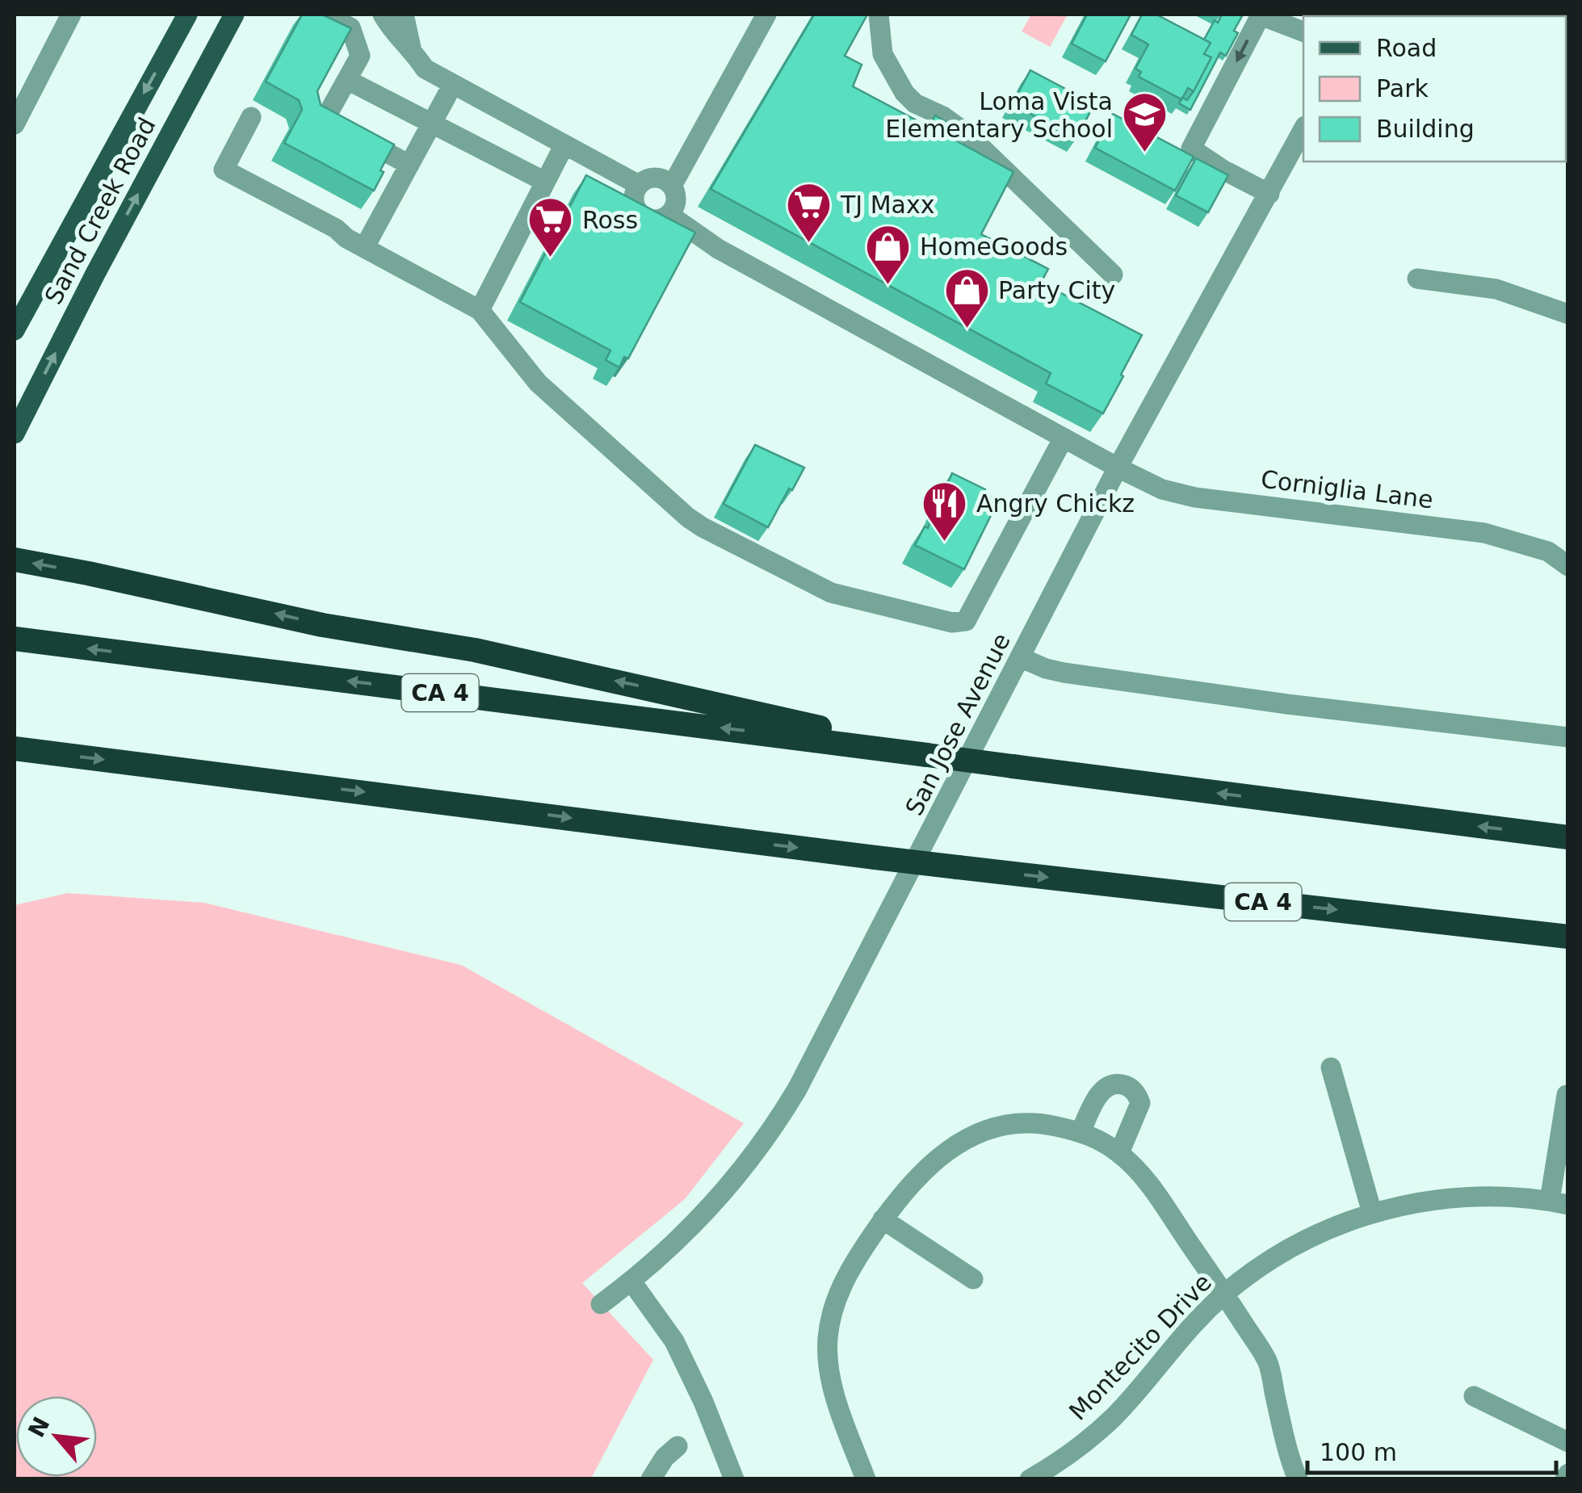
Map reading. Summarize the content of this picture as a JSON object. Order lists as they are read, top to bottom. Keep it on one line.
{"streets":{"highway":["CA 4"],"main road":["Sand Creek Road"],"street":["Corniglia Lane","San Jose Avenue","Montecito Drive"]},"crossings":[["Corniglia Lane","San Jose Avenue"]],"places":{"school or university":["Loma Vista Elementary School"],"supermarket":["TJ Maxx","Ross"],"shop":["HomeGoods","Party City"],"restaurant":["Angry Chickz"]},"legend":["Road","Park","Building"],"scale_bar":"100 m","north":"top left"}
